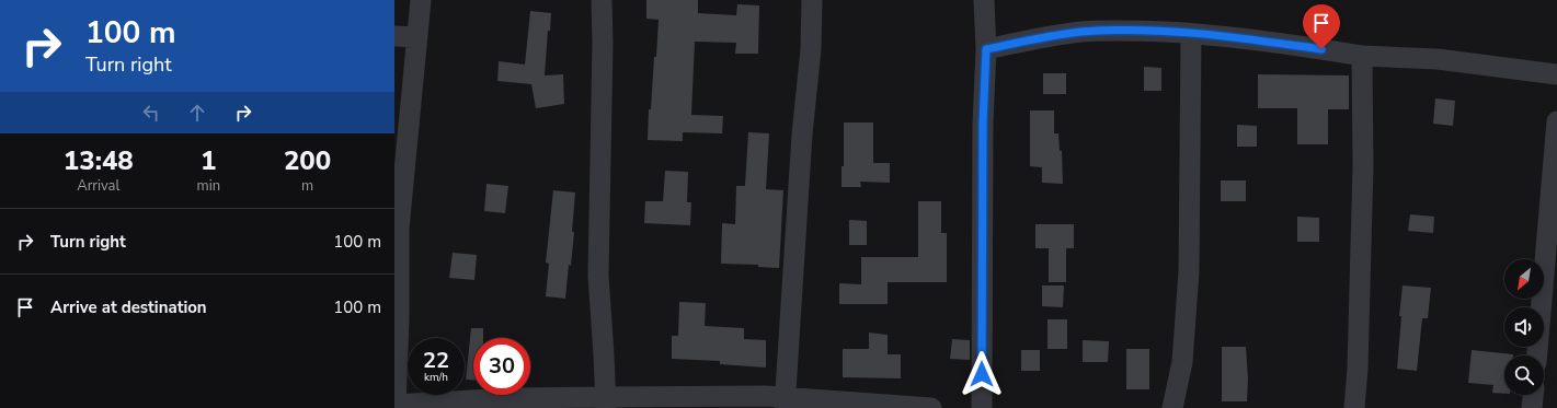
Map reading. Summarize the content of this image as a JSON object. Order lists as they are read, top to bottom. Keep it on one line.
{"north":"bottom left","page":{"turn":["100 m","Turn right"],"eta":["13:48","Arrival","1","min","200","m"],"list":[{"name":"Turn right","value":"100 m"},{"name":"Arrive at destination","value":"100 m"}],"speed":"22 km/h","limit":"30"}}
